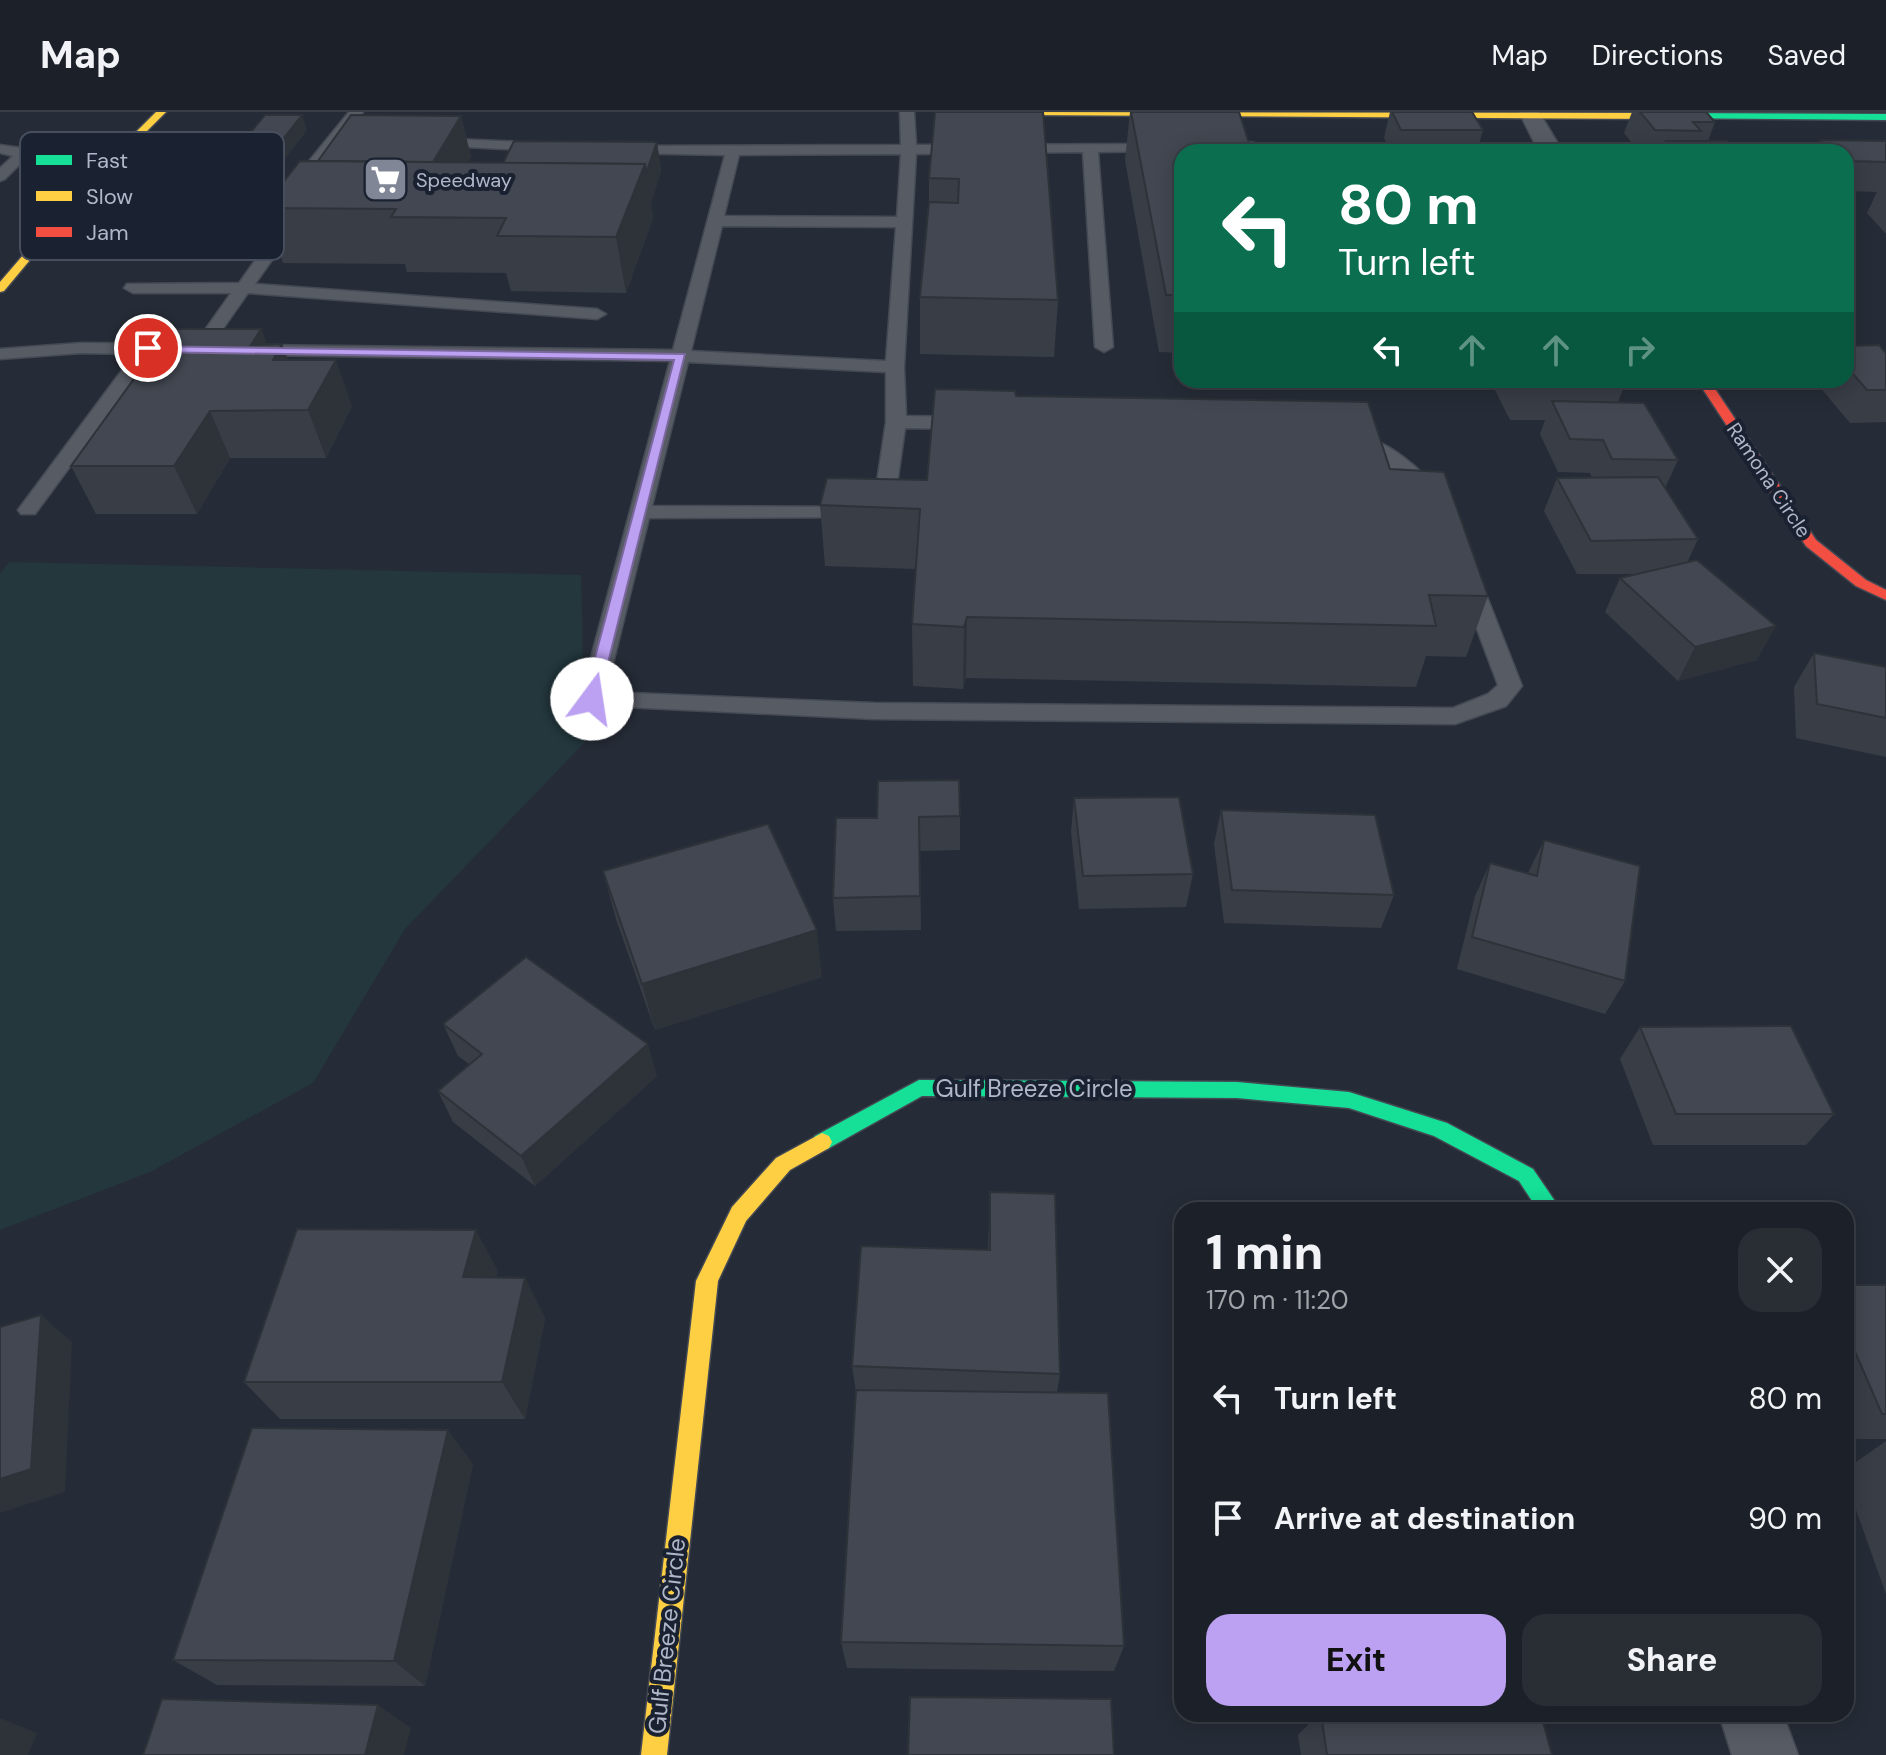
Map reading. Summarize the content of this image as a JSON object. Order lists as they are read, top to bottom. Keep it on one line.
{"streets":{"main road":["Ramona Circle","Gulf Breeze Circle"]},"places":{"supermarket":["Speedway"]},"legend":["Fast","Slow","Jam"],"page":{"header":"Map","nav":["Map","Directions","Saved"],"turn":["80 m","Turn left"],"heading":["1 min","170 m · 11:20"],"list":[{"name":"Turn left","value":"80 m"},{"name":"Arrive at destination","value":"90 m"}],"buttons":["Exit","Share"]}}
